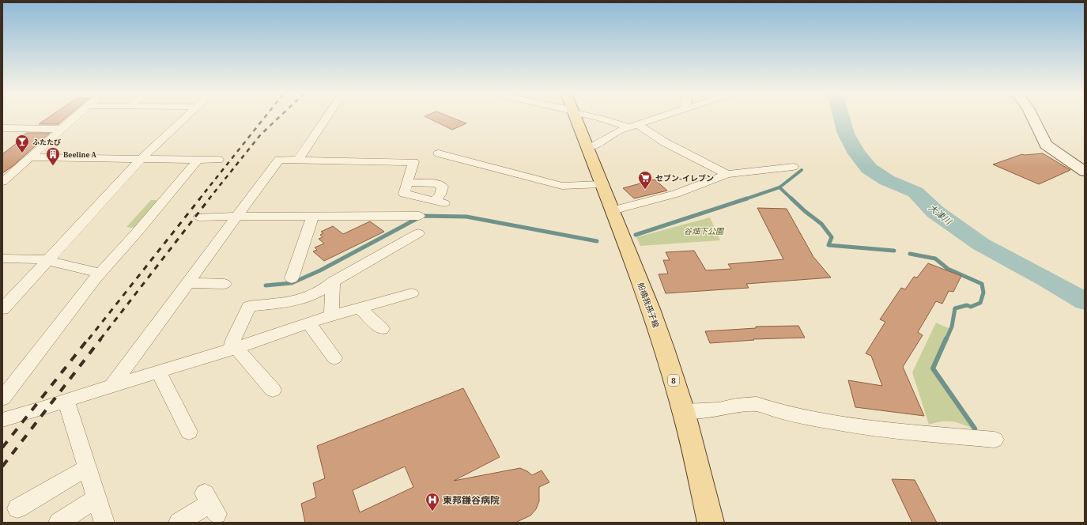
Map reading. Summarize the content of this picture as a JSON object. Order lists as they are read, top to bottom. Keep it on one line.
{"streets":{"main road":["船橋我孫子線","8"]},"water":["大津川"],"parks":["谷畑下公園"],"places":{"bar":["ふたたび"],"building":["Beeline A"],"supermarket":["セブン-イレブン"],"hospital":["東邦鎌谷病院"]}}
